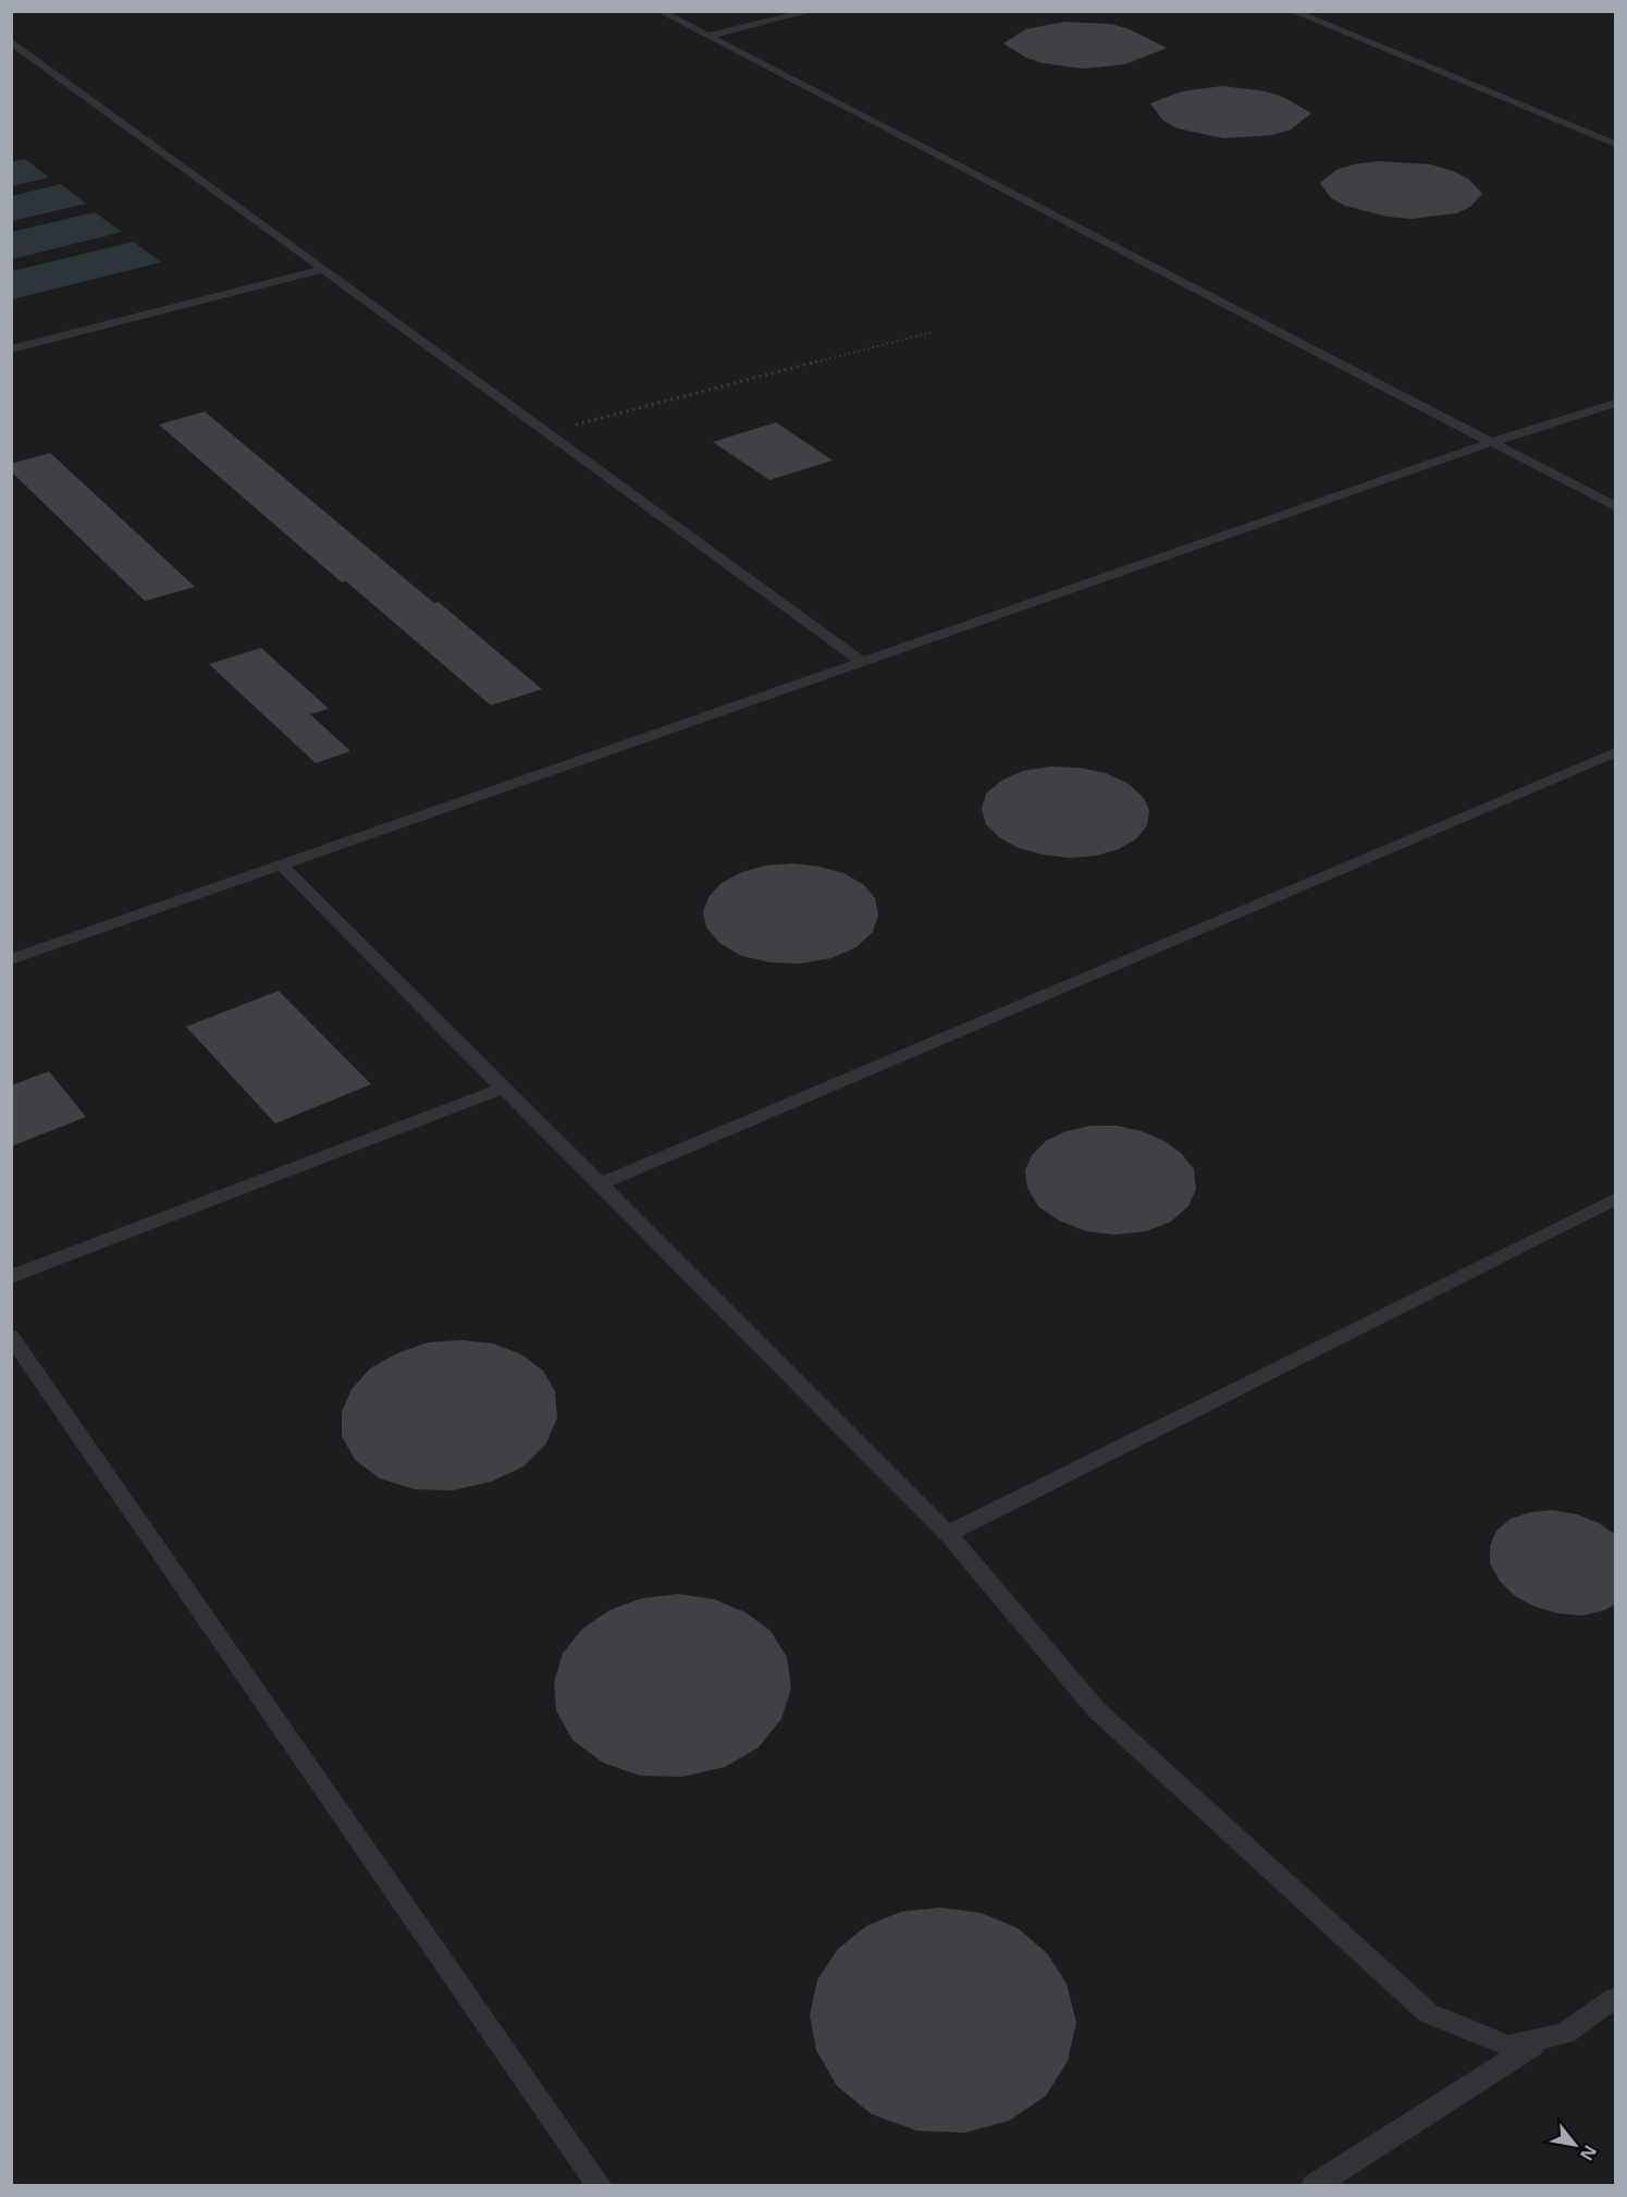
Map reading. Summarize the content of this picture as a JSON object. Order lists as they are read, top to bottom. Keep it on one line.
{"north":"bottom right"}
